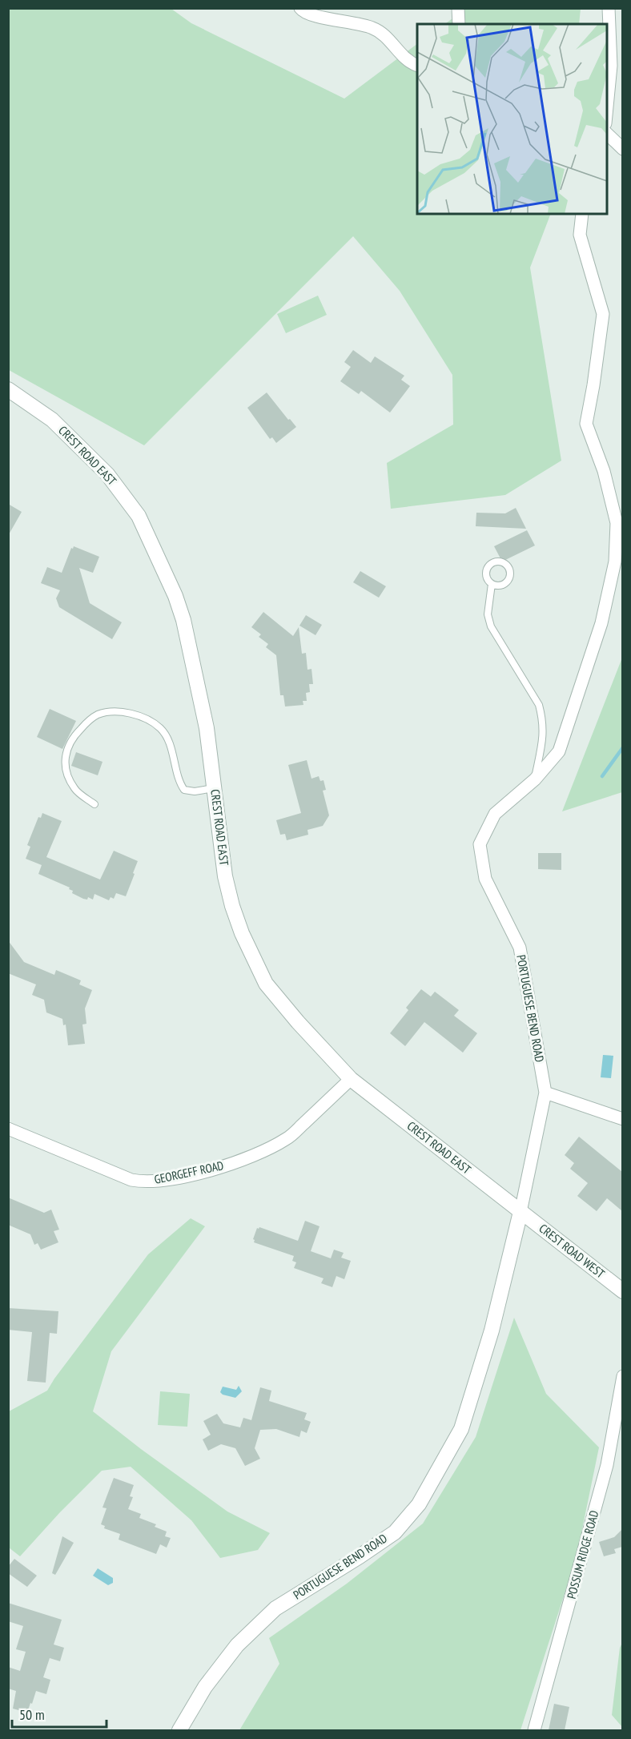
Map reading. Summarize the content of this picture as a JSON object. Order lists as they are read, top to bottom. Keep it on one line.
{"streets":{"street":["CREST ROAD EAST","PORTUGUESE BEND ROAD","GEORGEFF ROAD","CREST ROAD WEST","POSSUM RIDGE ROAD"]},"crossings":[["CREST ROAD EAST","PORTUGUESE BEND ROAD"],["CREST ROAD EAST","GEORGEFF ROAD"],["CREST ROAD EAST","CREST ROAD WEST"],["PORTUGUESE BEND ROAD","CREST ROAD WEST"]],"scale_bar":"50 m"}
